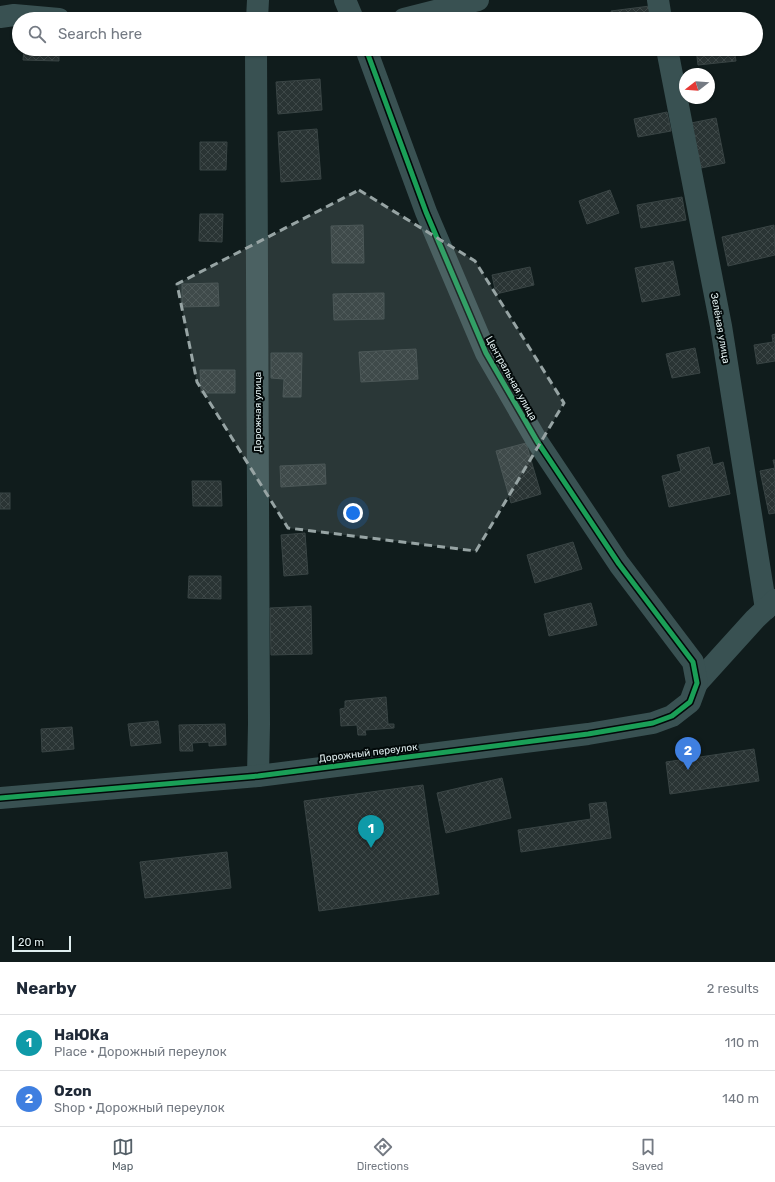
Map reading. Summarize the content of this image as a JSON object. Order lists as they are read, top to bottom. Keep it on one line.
{"streets":{"street":["Зелёная улица","Центральная улица","Дорожная улица","Дорожный переулок"]},"crossings":[["Зелёная улица","Дорожный переулок"],["Центральная улица","Дорожный переулок"],["Дорожная улица","Дорожный переулок"]],"scale_bar":"20 m","north":"left","page":{"search":"Search here","pins":["2","1"],"scale":"20 m","heading":["Nearby","2 results"],"list":[{"mark":"1","name":"НаЮКа","note":"Place · Дорожный переулок","value":"110 m"},{"mark":"2","name":"Ozon","note":"Shop · Дорожный переулок","value":"140 m"}],"nav":["Map","Directions","Saved"]}}
